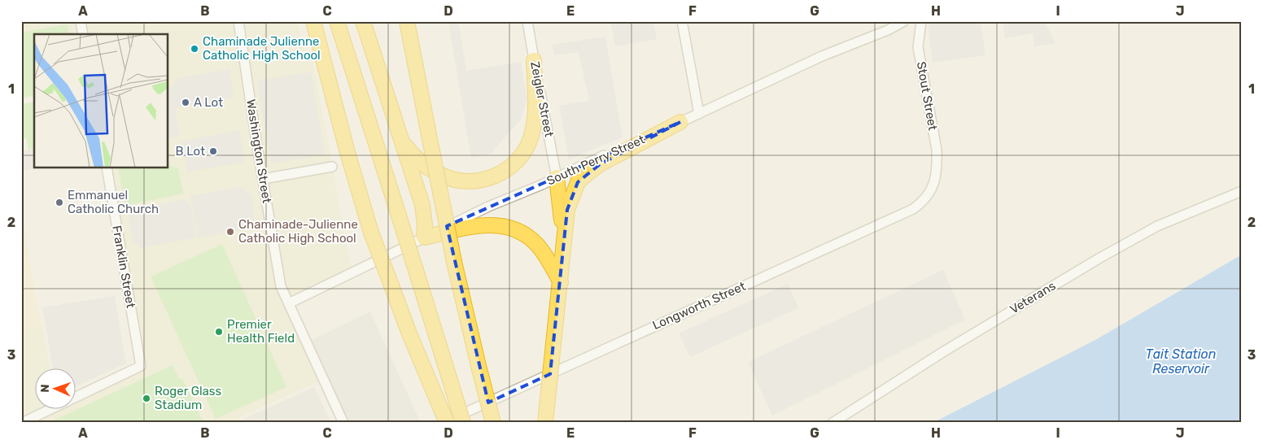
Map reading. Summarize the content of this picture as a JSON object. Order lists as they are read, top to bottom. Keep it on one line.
{"streets":{"street":["Stout Street","Zeigler Street","Washington Street","South Perry Street","Franklin Street","Veterans","Longworth Street"]},"crossings":[["Stout Street","Longworth Street"],["Zeigler Street","South Perry Street"],["Washington Street","South Perry Street"]],"water":["Tait Station Reservoir"],"places":["Chaminade Julienne Catholic High School","A Lot","B Lot","Emmanuel Catholic Church","Chaminade-Julienne Catholic High School","Premier Health Field","Roger Glass Stadium"],"north":"left","grid":{"columns":["A","B","C","D","E","F","G","H","I","J"],"rows":["1","2","3"]}}
